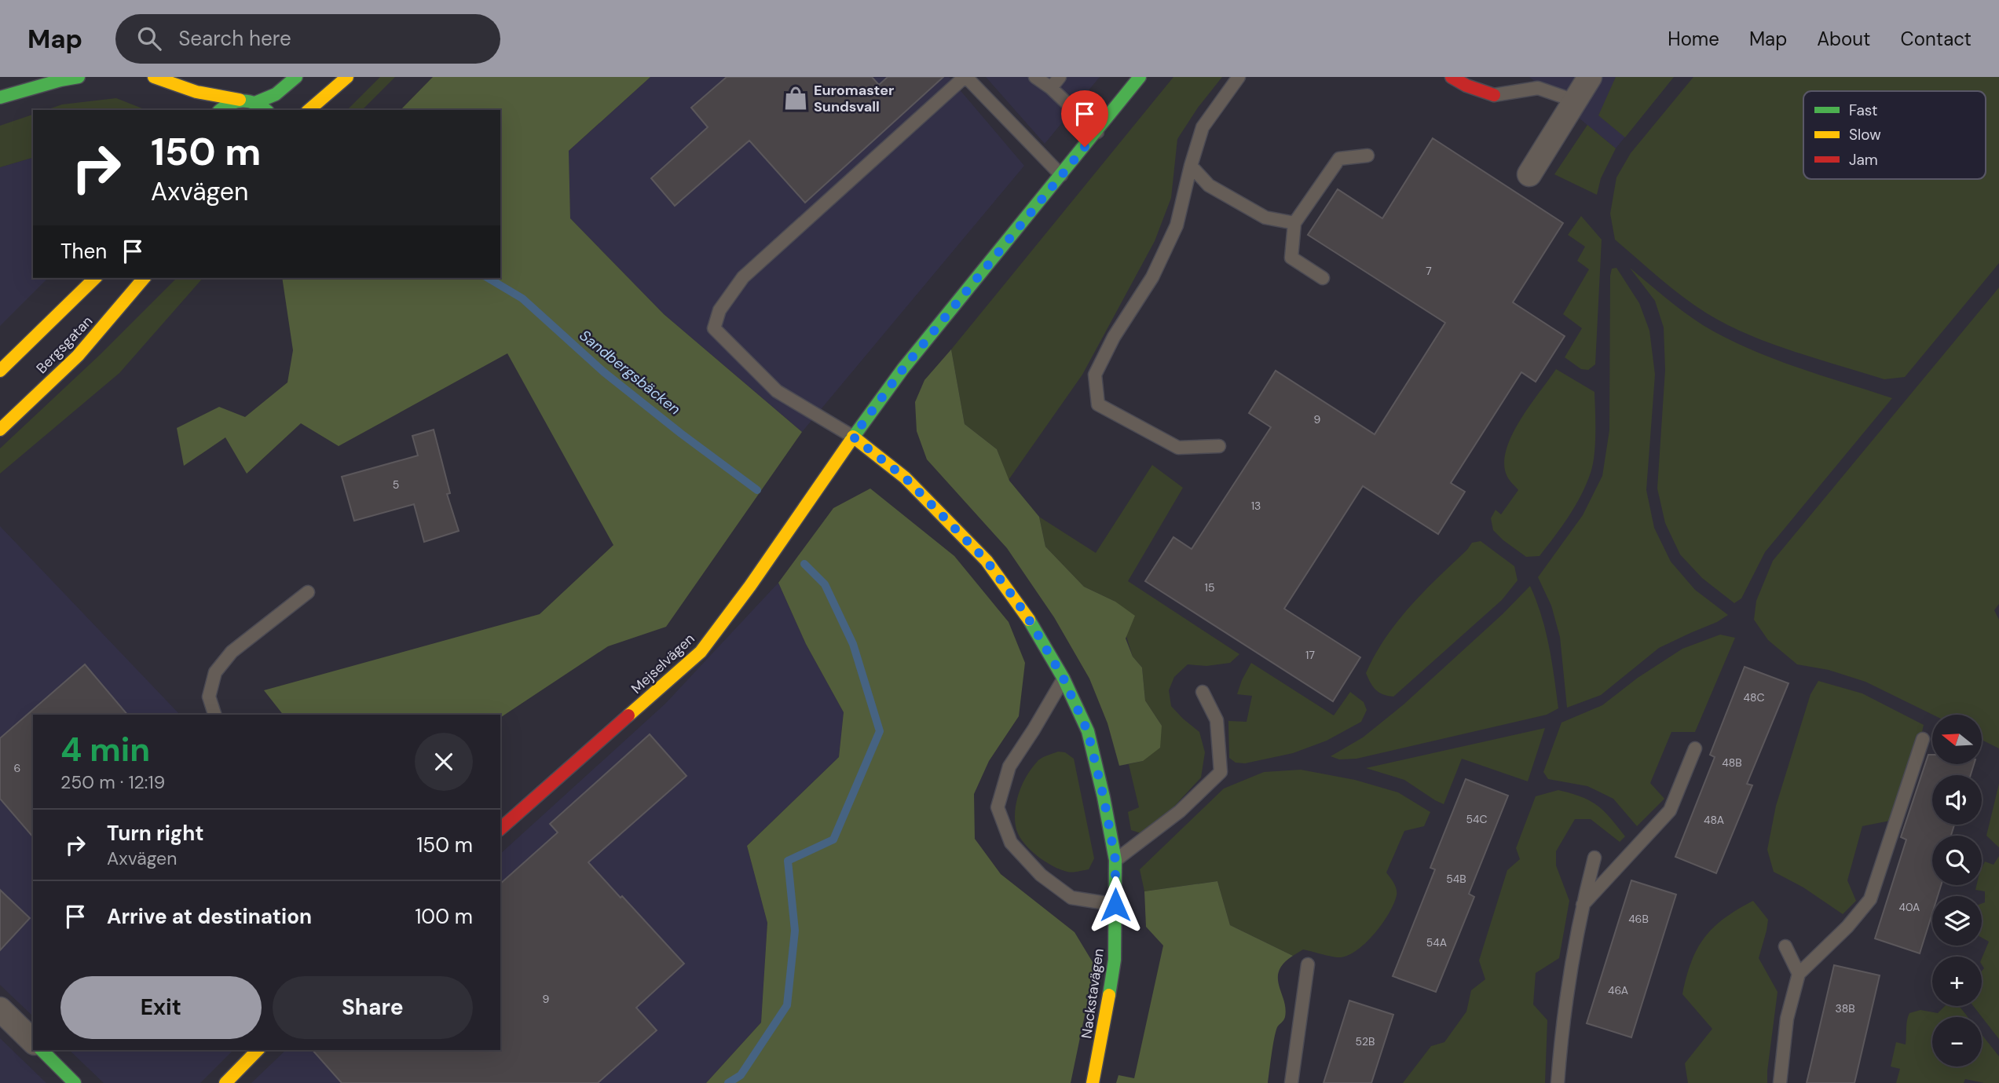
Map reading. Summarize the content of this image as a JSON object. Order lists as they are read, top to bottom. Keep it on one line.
{"streets":{"main road":["Bergsgatan","Mejselvägen","Nackstavägen"]},"crossings":[["Mejselvägen","Nackstavägen"]],"water":["Sandbergsbäcken"],"places":{"shop":["Euromaster Sundsvall"]},"house_numbers":["7","9","5","13","15","17","48C","48B","6","54C","48A","54B","40A","46B","54A","46A","9","38B","52B"],"legend":["Fast","Slow","Jam"],"north":"left","page":{"header":"Map","search":"Search here","nav":["Home","Map","About","Contact"],"turn":["150 m","Axvägen"],"then":"Then","map_buttons":["+","−"],"heading":["4 min","250 m · 12:19"],"list":[{"name":"Turn right","note":"Axvägen","value":"150 m"},{"name":"Arrive at destination","value":"100 m"}],"buttons":["Exit","Share"]}}
